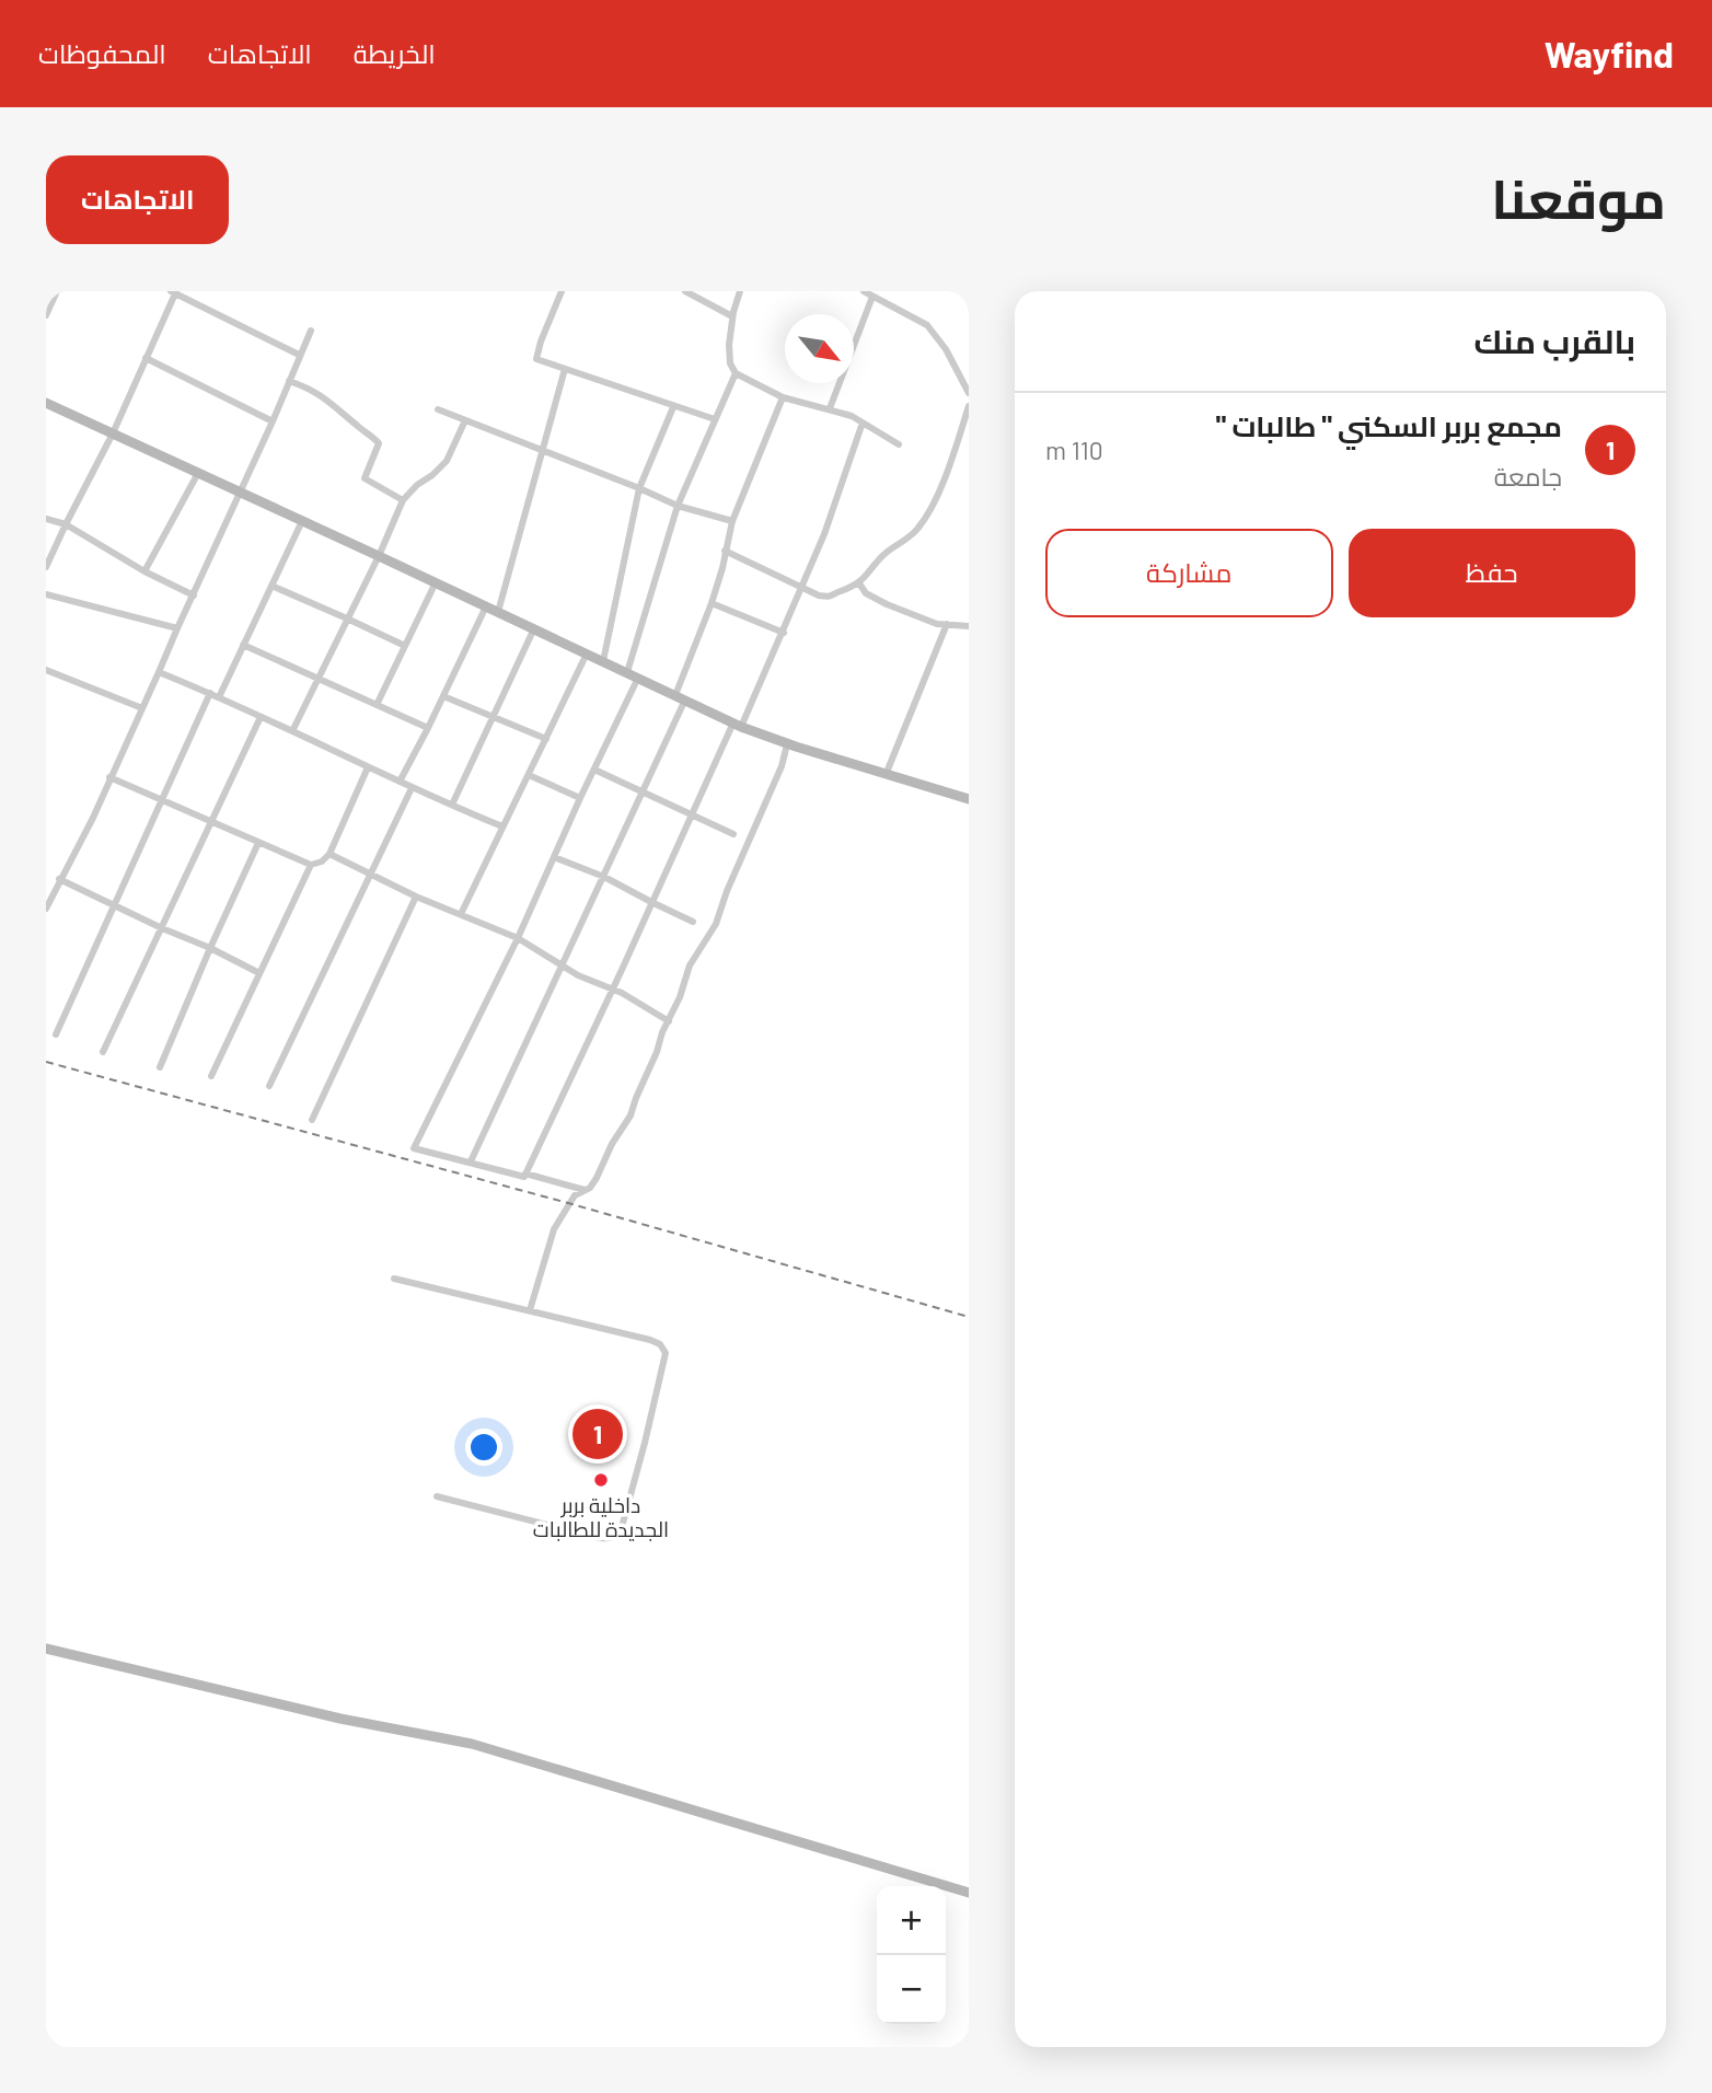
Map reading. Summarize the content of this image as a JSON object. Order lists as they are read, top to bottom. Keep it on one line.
{"places":["داخلية بربر الجديدة للطالبات"],"north":"bottom right","page":{"header":"Wayfind","nav":["الخريطة","الاتجاهات","المحفوظات"],"title":"موقعنا","buttons":["الاتجاهات",["حفظ","مشاركة"]],"heading":"بالقرب منك","list":[{"mark":"1","name":"مجمع بربر السكني \" طالبات \"","note":"جامعة","value":"110 m"}],"pins":"1","map_buttons":["+","−"]}}
